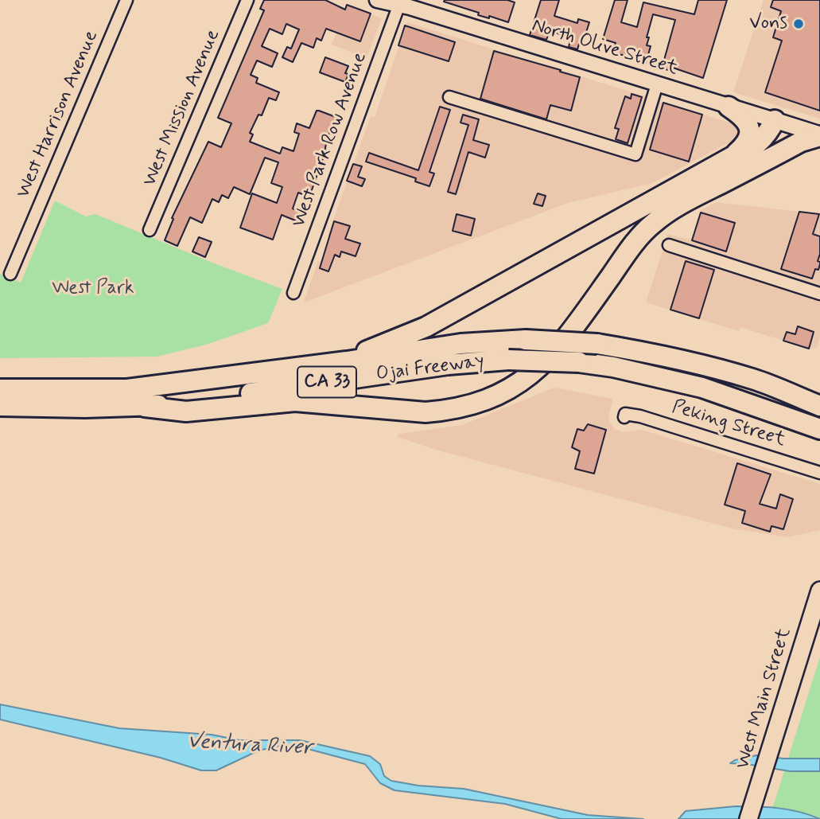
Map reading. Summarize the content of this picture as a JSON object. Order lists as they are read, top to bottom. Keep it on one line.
{"streets":{"highway":["Ojai Freeway","CA 33"],"main road":["North Olive Street","West Main Street"],"street":["West Mission Avenue","West Harrison Avenue","West Park Row Avenue","Peking Street"]},"crossings":[["North Olive Street","West Park Row Avenue"]],"water":["Ventura River"],"parks":["West Park"],"places":["Vons"]}
